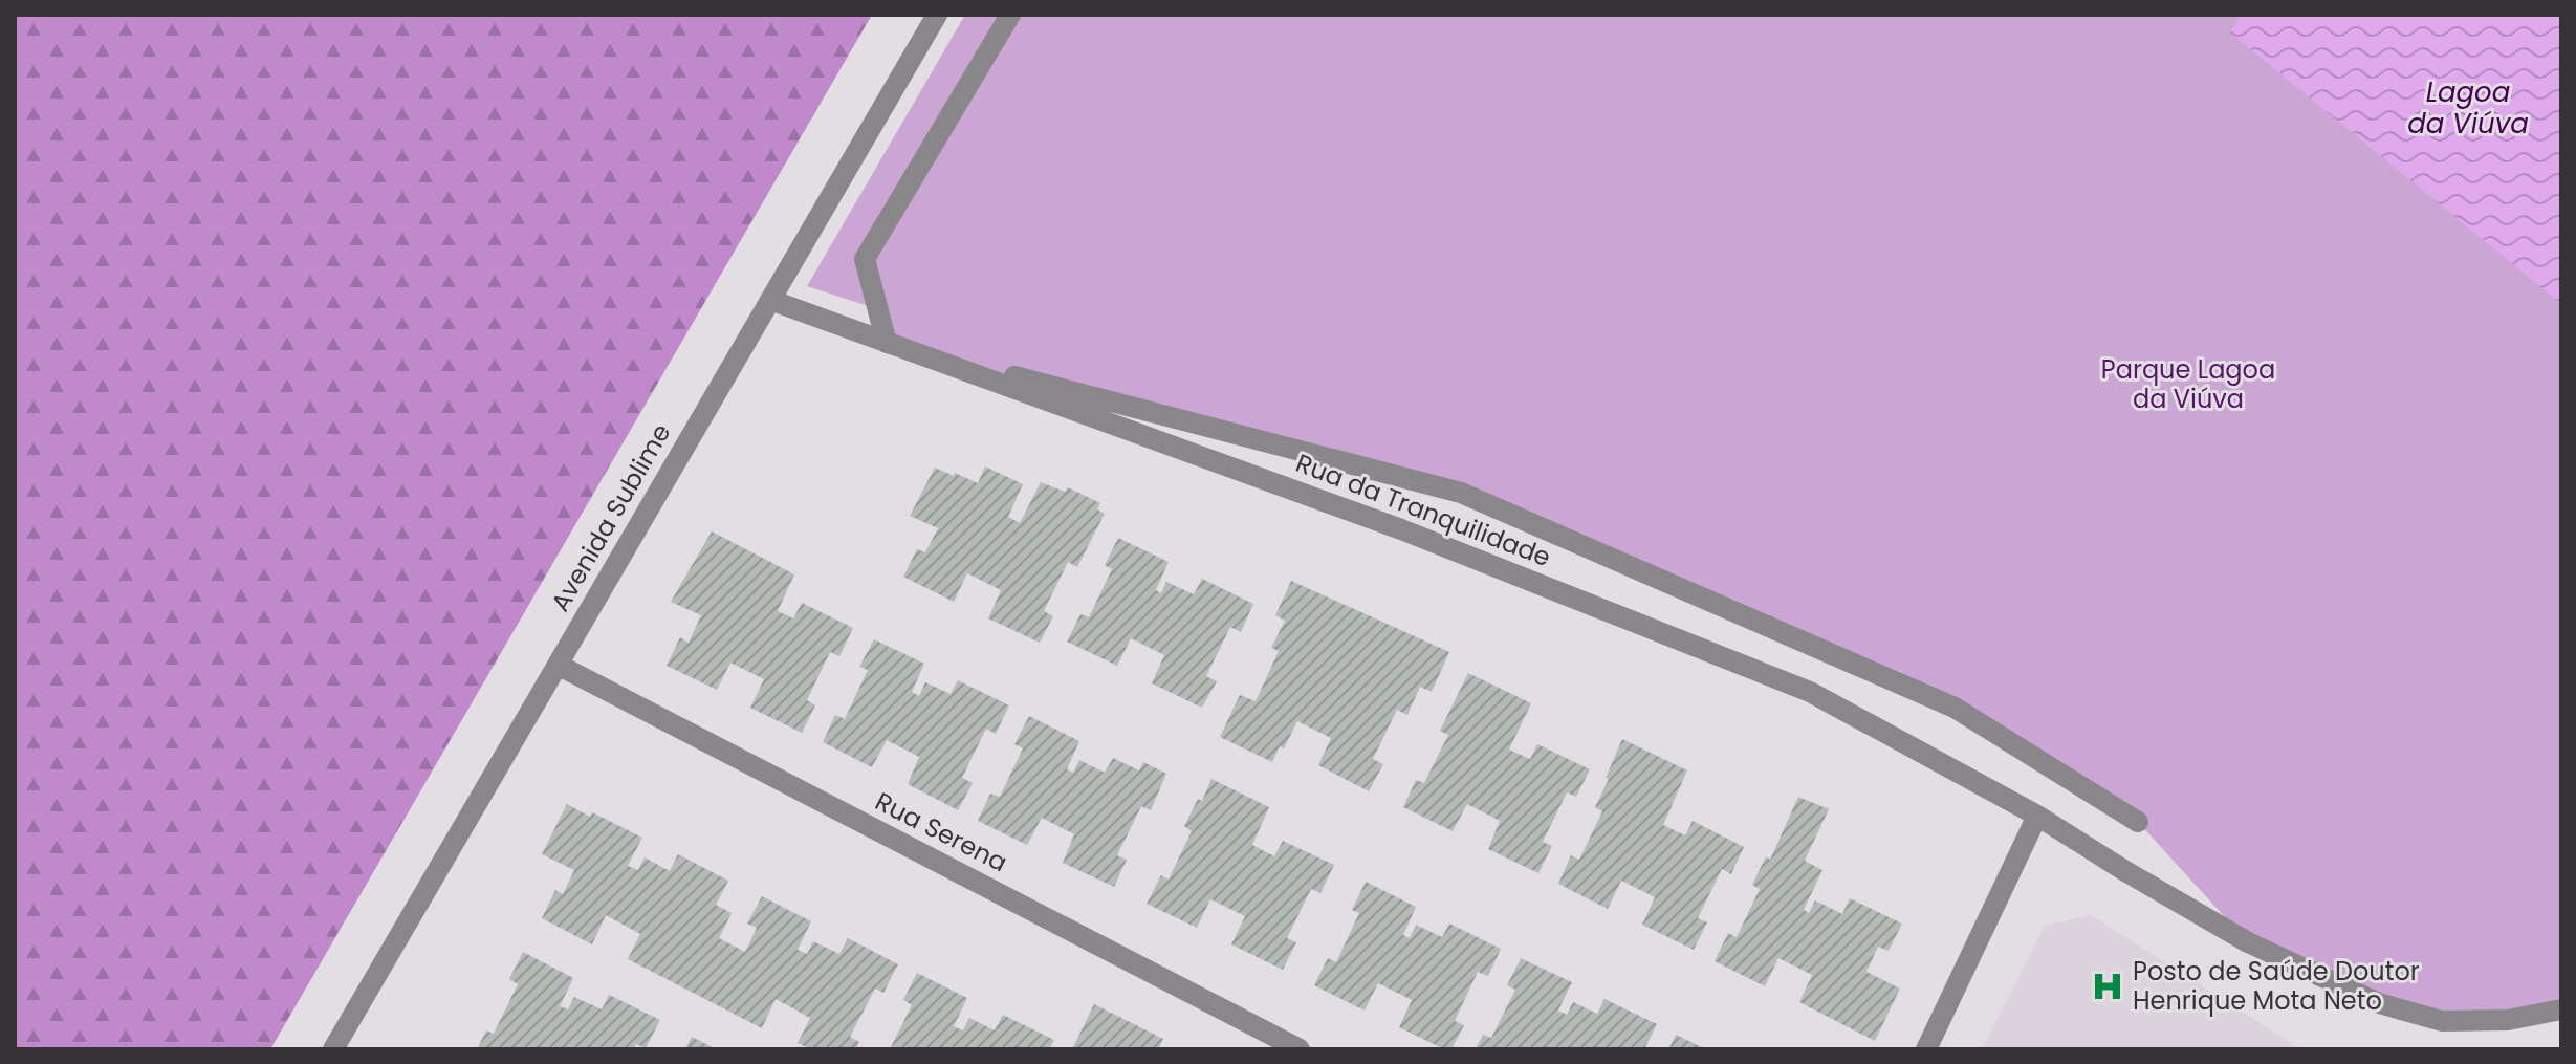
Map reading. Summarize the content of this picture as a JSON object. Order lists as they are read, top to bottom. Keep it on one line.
{"streets":{"street":["Rua da Tranquilidade","Avenida Sublime","Rua Serena"]},"crossings":[["Rua da Tranquilidade","Avenida Sublime"],["Avenida Sublime","Rua Serena"]],"water":["Lagoa da Viúva"],"parks":["Parque Lagoa da Viúva"],"places":{"hospital":["Posto de Saúde Doutor Henrique Mota Neto"]}}
